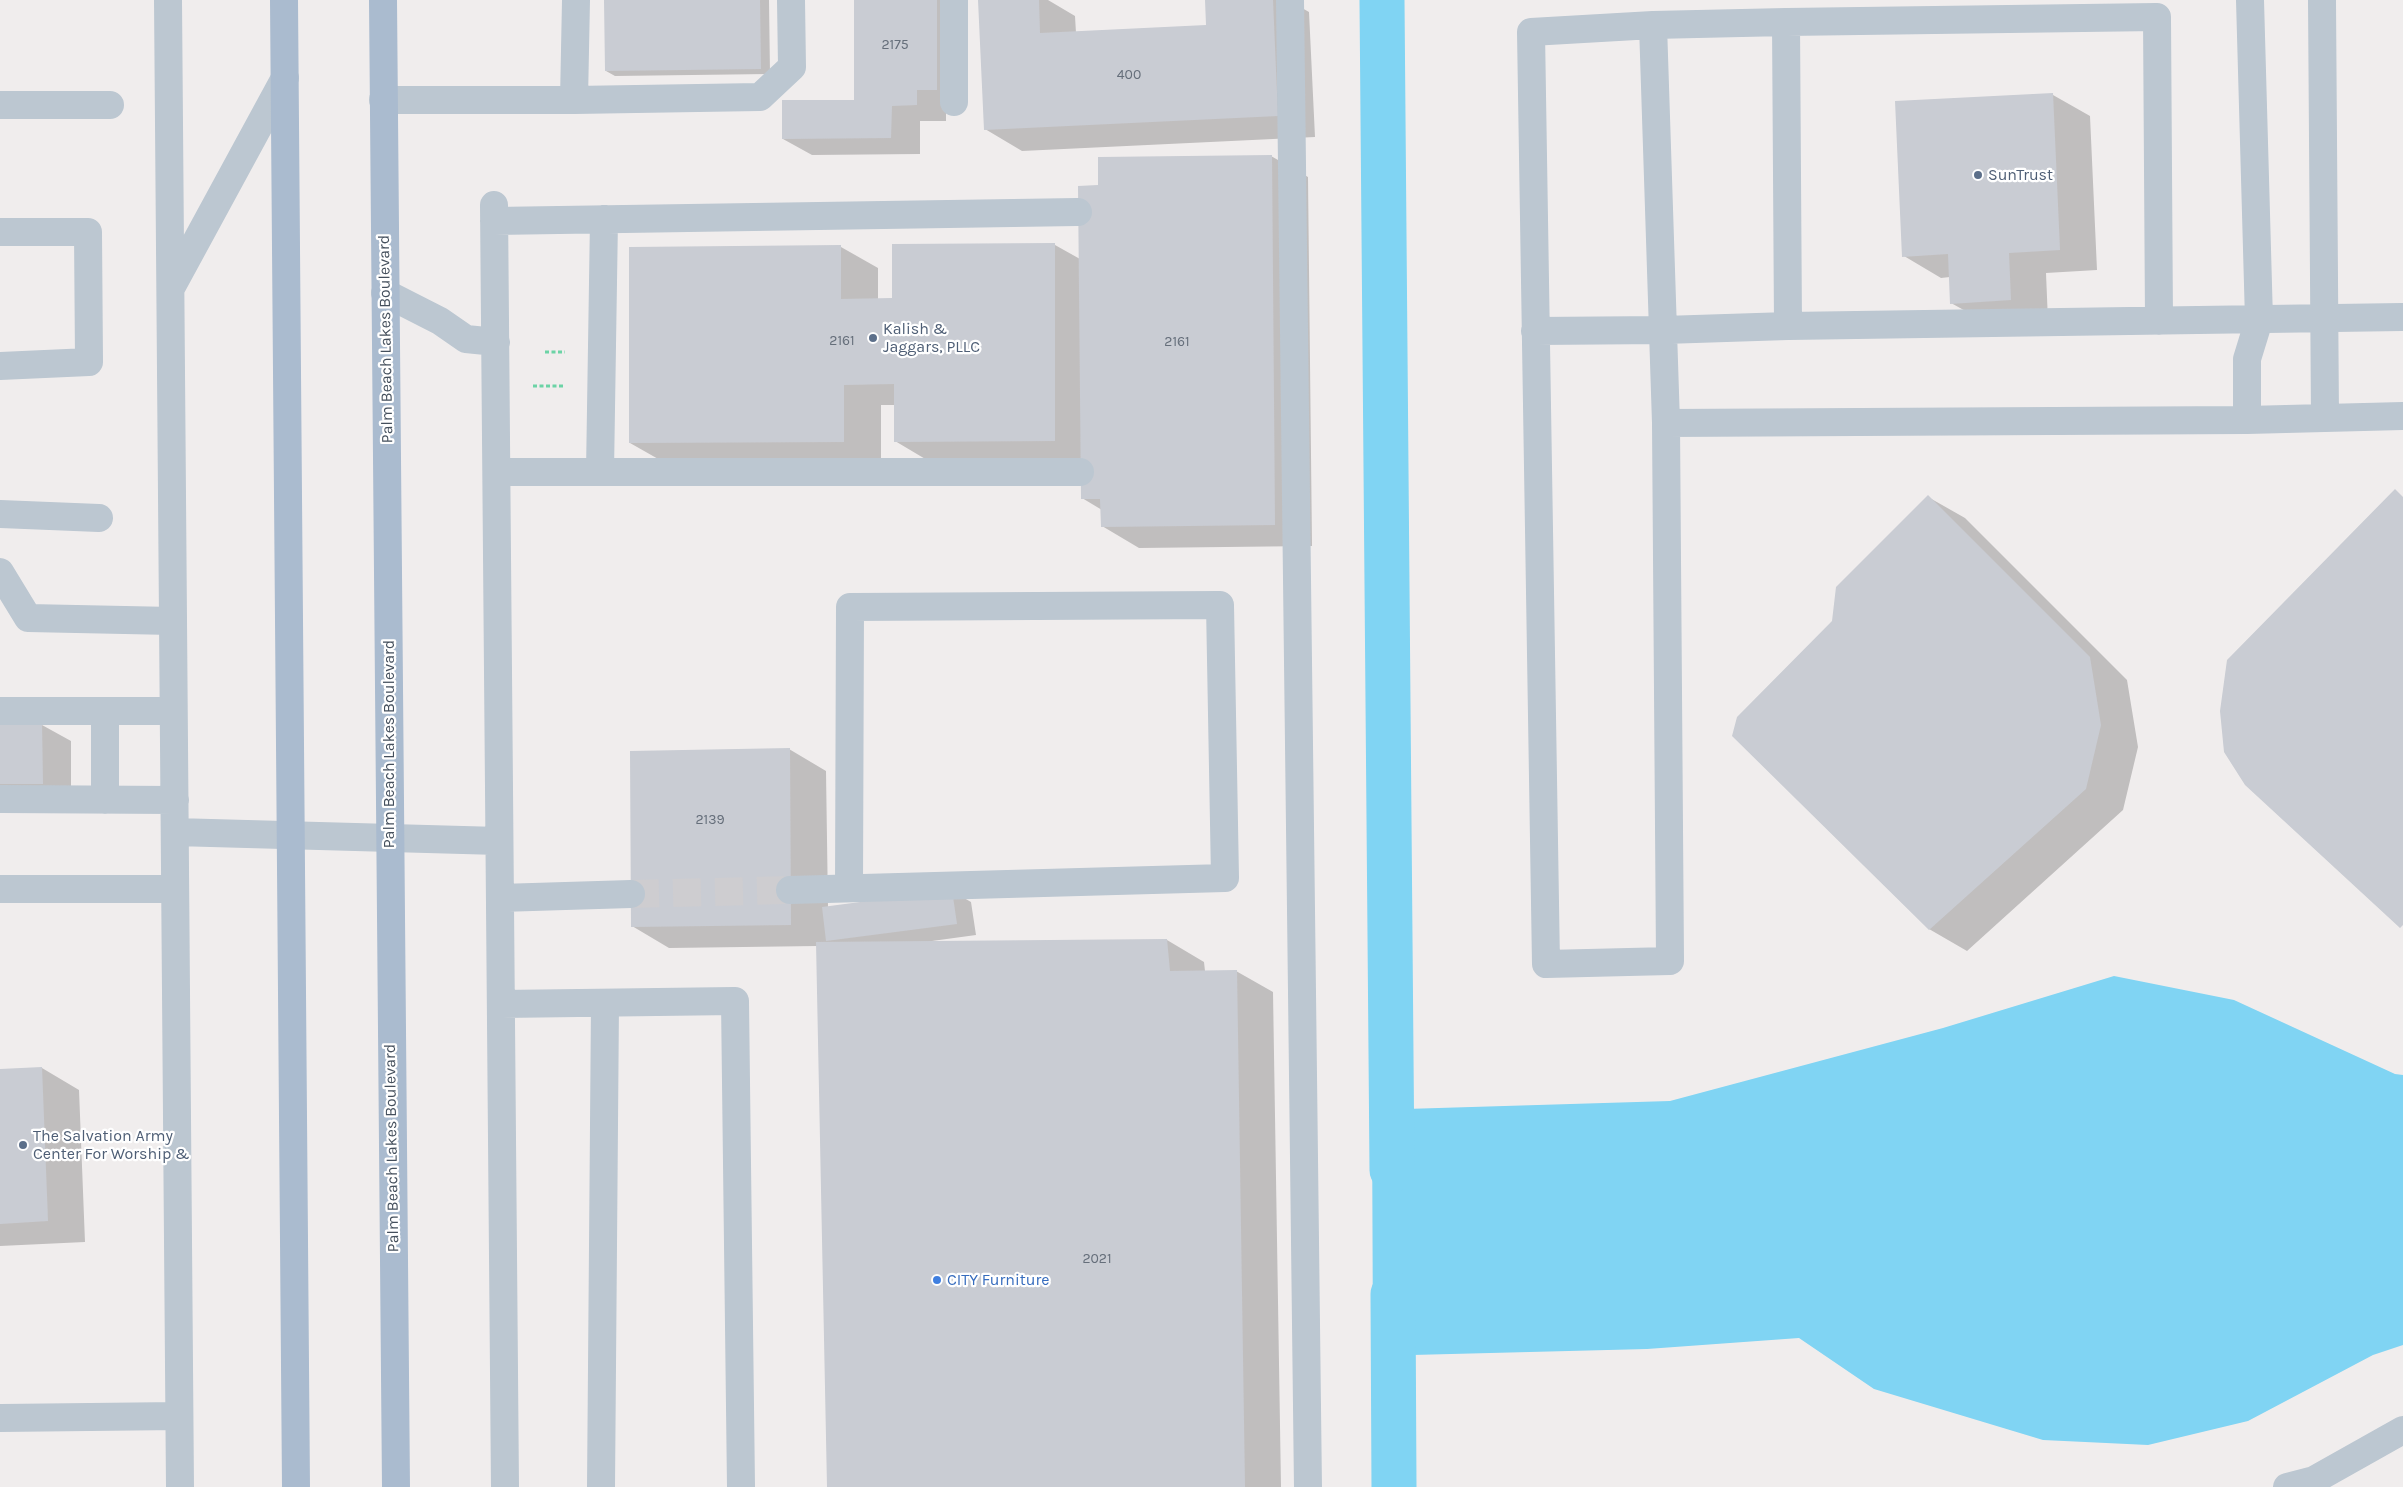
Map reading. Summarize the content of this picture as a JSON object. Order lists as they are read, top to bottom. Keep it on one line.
{"streets":{"main road":["Palm Beach Lakes Boulevard"]},"places":["SunTrust","Kalish & Jaggars, PLLC","The Salvation Army Center For Worship &","CITY Furniture"],"house_numbers":["2175","400","2161","2161","2139","2021"]}
